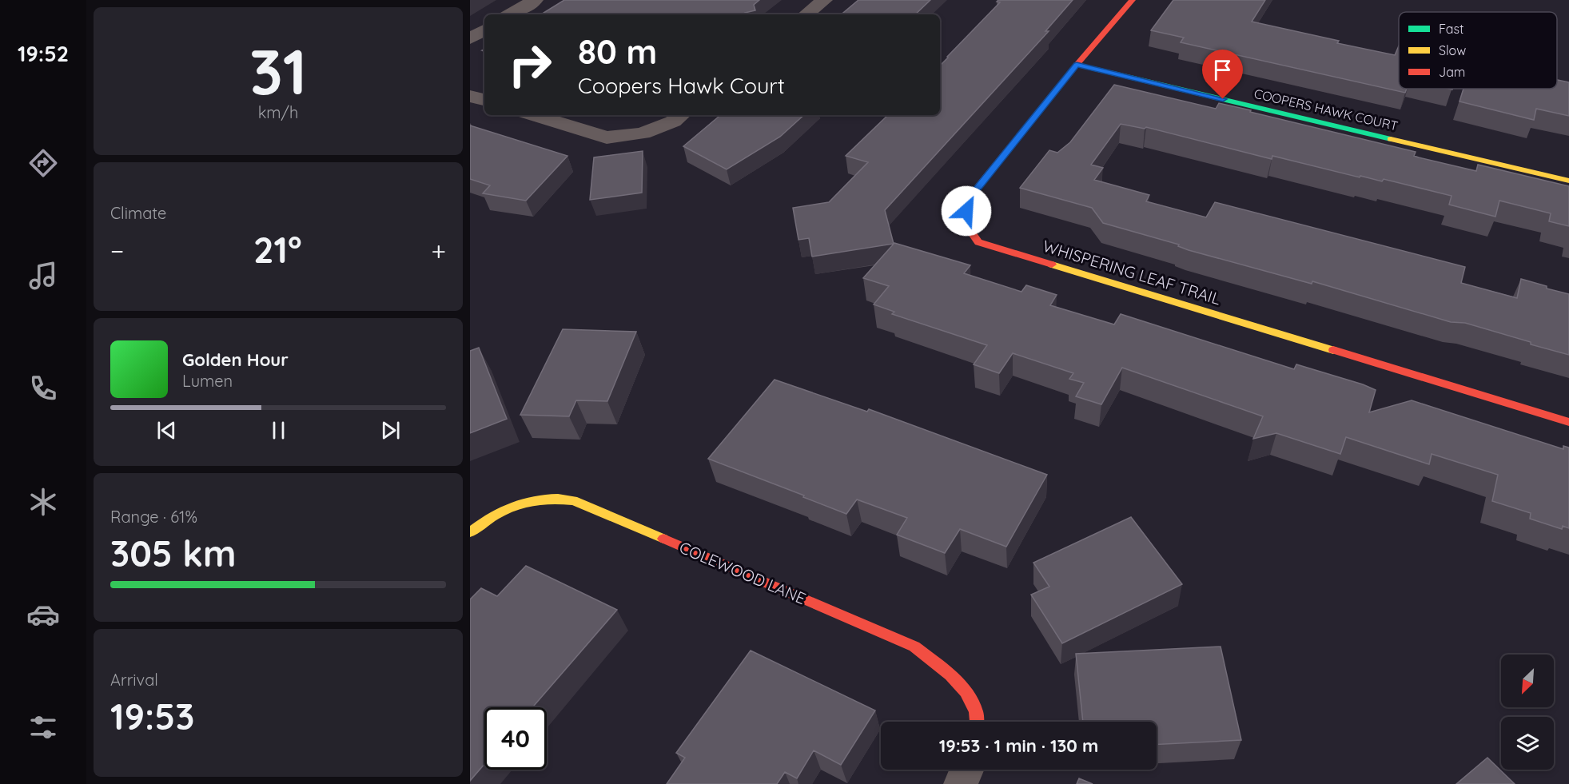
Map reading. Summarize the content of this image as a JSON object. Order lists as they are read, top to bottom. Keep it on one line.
{"streets":{"street":["COOPERS HAWK COURT","WHISPERING LEAF TRAIL","COLEWOOD LANE"]},"crossings":[["COOPERS HAWK COURT","WHISPERING LEAF TRAIL"]],"legend":["Fast","Slow","Jam"],"north":"bottom left","page":{"tabs":"19:52","tile":[["31","km/h"],"Climate",["Range · 61%","305 km"],["Arrival","19:53"]],"turn":["80 m","Coopers Hawk Court"],"heat":["−","21°","+"],"song":["Golden Hour","Lumen"],"limit":"40","trip":"19:53 · 1 min · 130 m"}}
